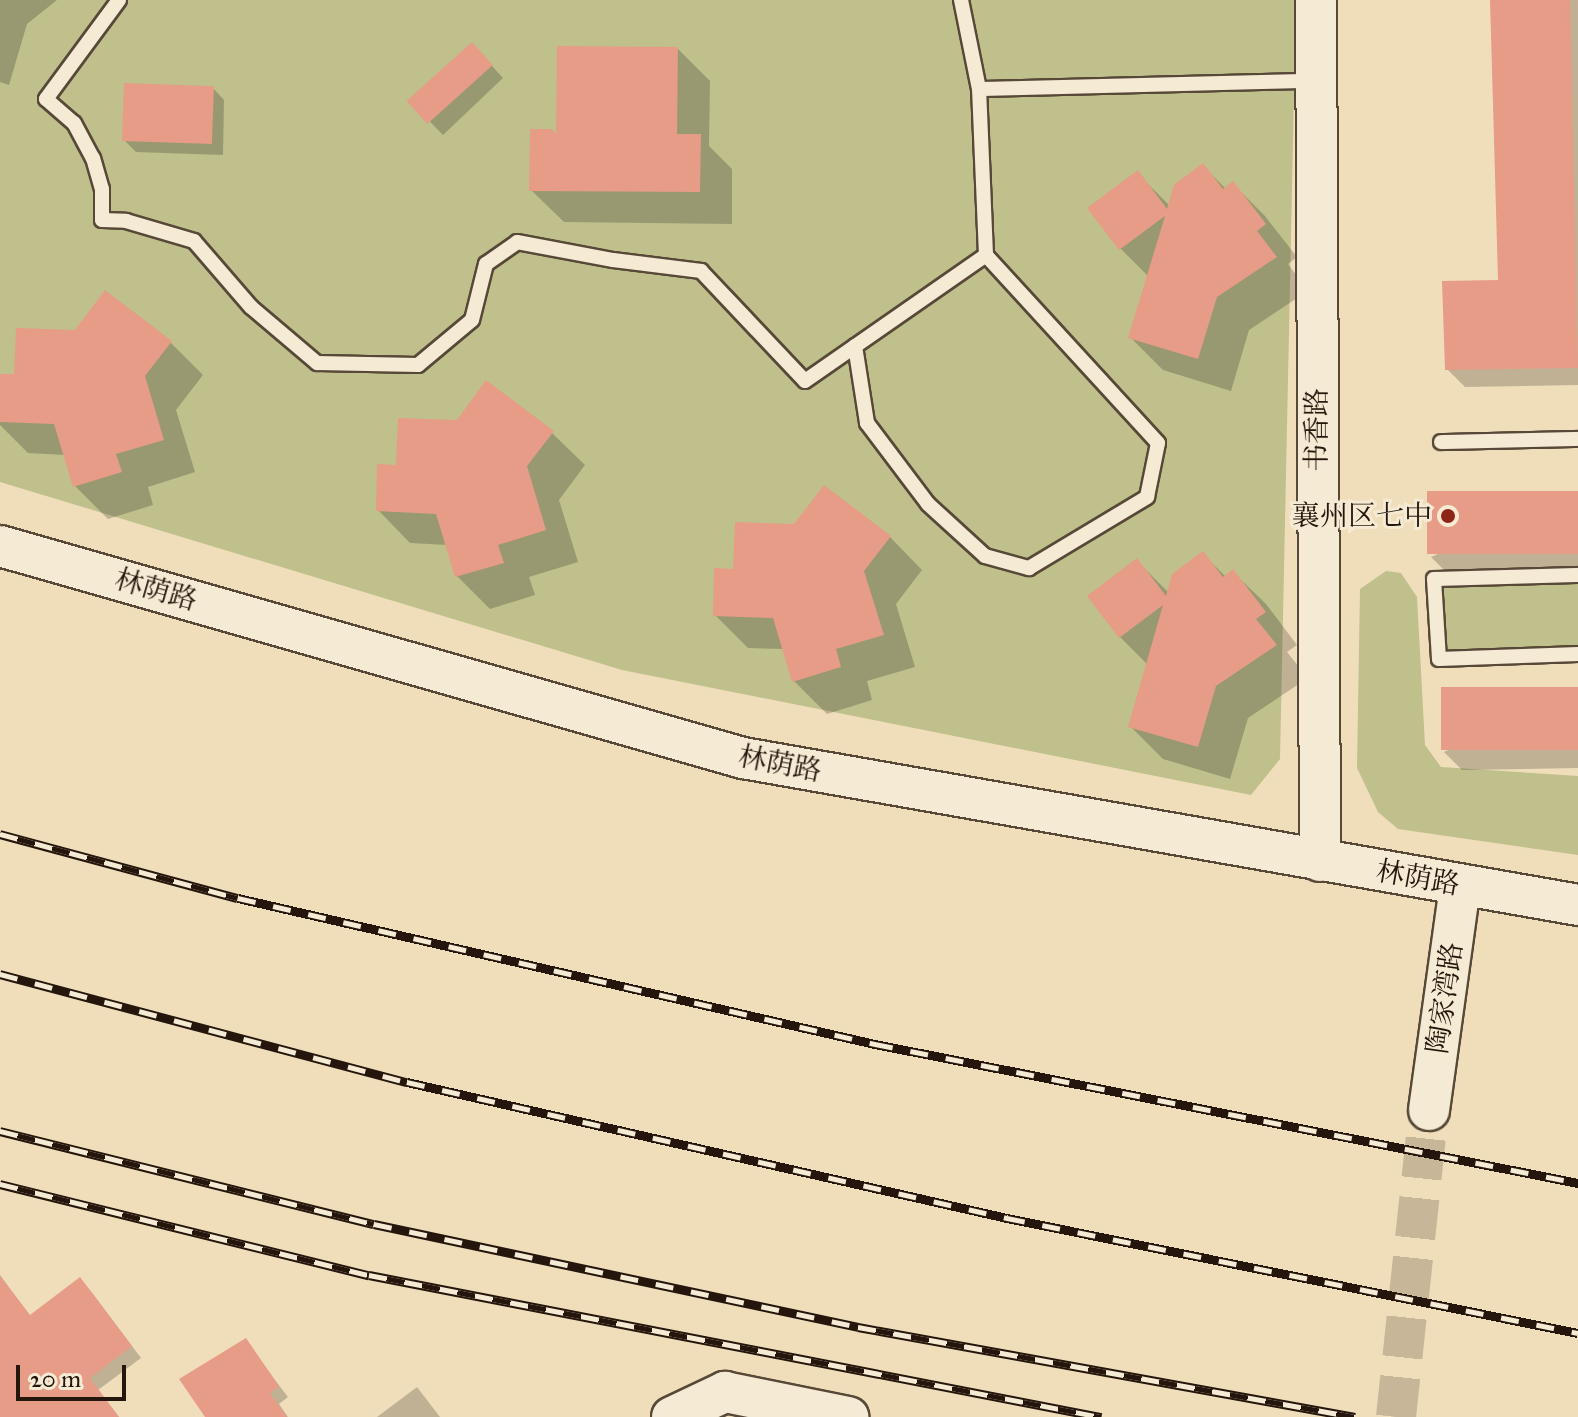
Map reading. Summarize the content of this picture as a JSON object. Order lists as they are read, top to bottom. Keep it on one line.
{"streets":{"street":["书香路","林荫路","陶家湾路"]},"crossings":[["书香路","林荫路"],["林荫路","陶家湾路"]],"places":["襄州区七中"],"scale_bar":"20 m"}
